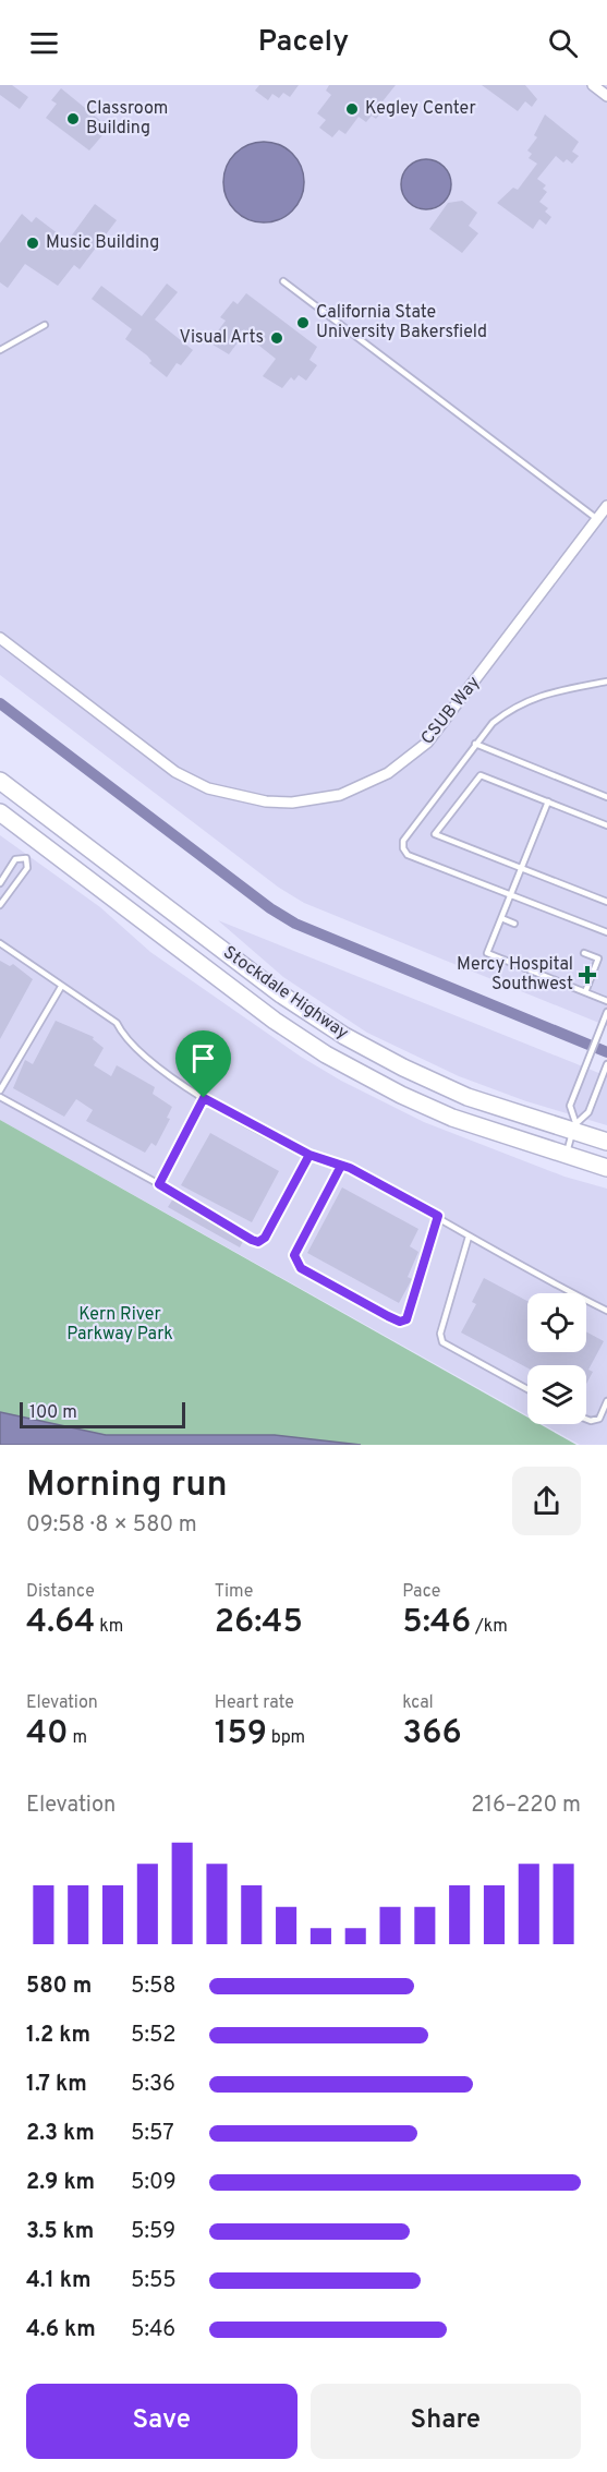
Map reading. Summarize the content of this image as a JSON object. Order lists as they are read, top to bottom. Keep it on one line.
{"streets":{"main road":["Stockdale Highway"],"street":["CSUB Way"]},"parks":["Kern River Parkway Park"],"places":{"other":["Kegley Center","Classroom Building","Music Building","California State University Bakersfield","Visual Arts"],"health":["Mercy Hospital Southwest"]},"scale_bar":"100 m","page":{"header":"Pacely","scale":"100 m","heading":["Morning run","09:58 · 8 × 580 m"],"stats":[["Distance","4.64 km"],["Time","26:45"],["Pace","5:46 /km"],["Elevation","40 m"],["Heart rate","159 bpm"],["kcal","366"]],"chart":["Elevation","216–220 m"],"list":[{"name":"580 m","note":"5:58"},{"name":"1.2 km","note":"5:52"},{"name":"1.7 km","note":"5:36"},{"name":"2.3 km","note":"5:57"},{"name":"2.9 km","note":"5:09"},{"name":"3.5 km","note":"5:59"},{"name":"4.1 km","note":"5:55"},{"name":"4.6 km","note":"5:46"}],"buttons":["Save","Share"]}}
